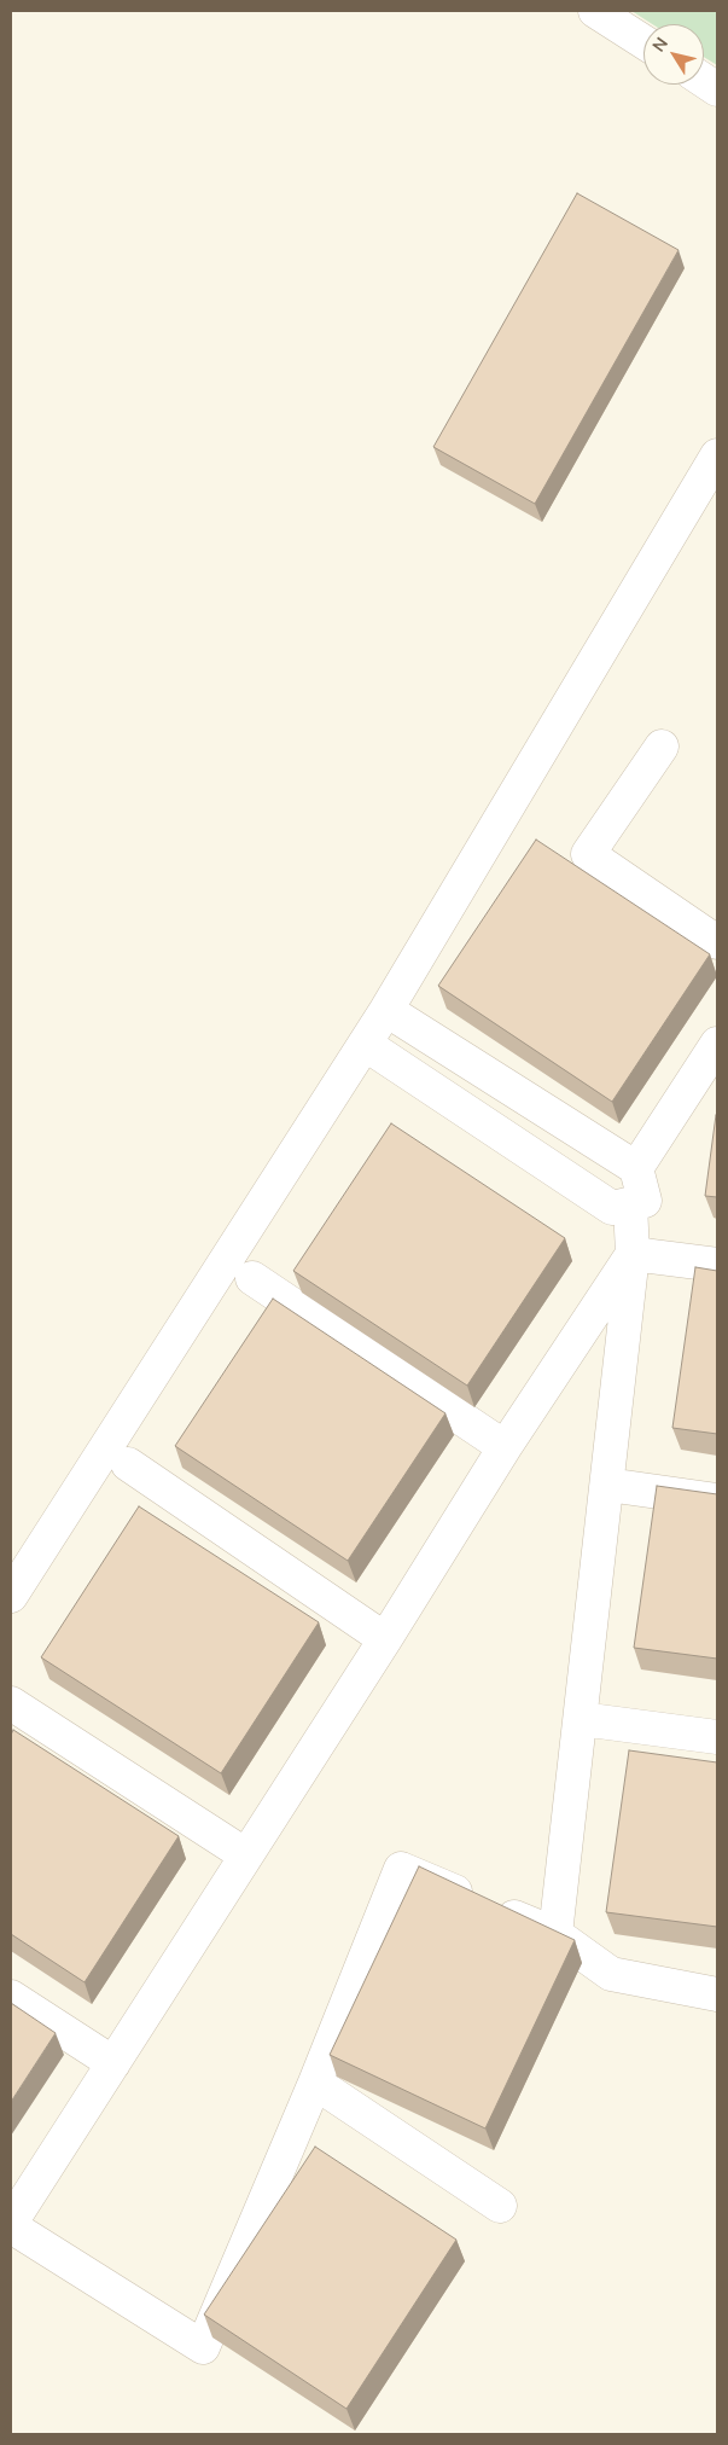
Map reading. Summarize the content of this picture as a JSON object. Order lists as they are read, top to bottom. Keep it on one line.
{"north":"top left"}
